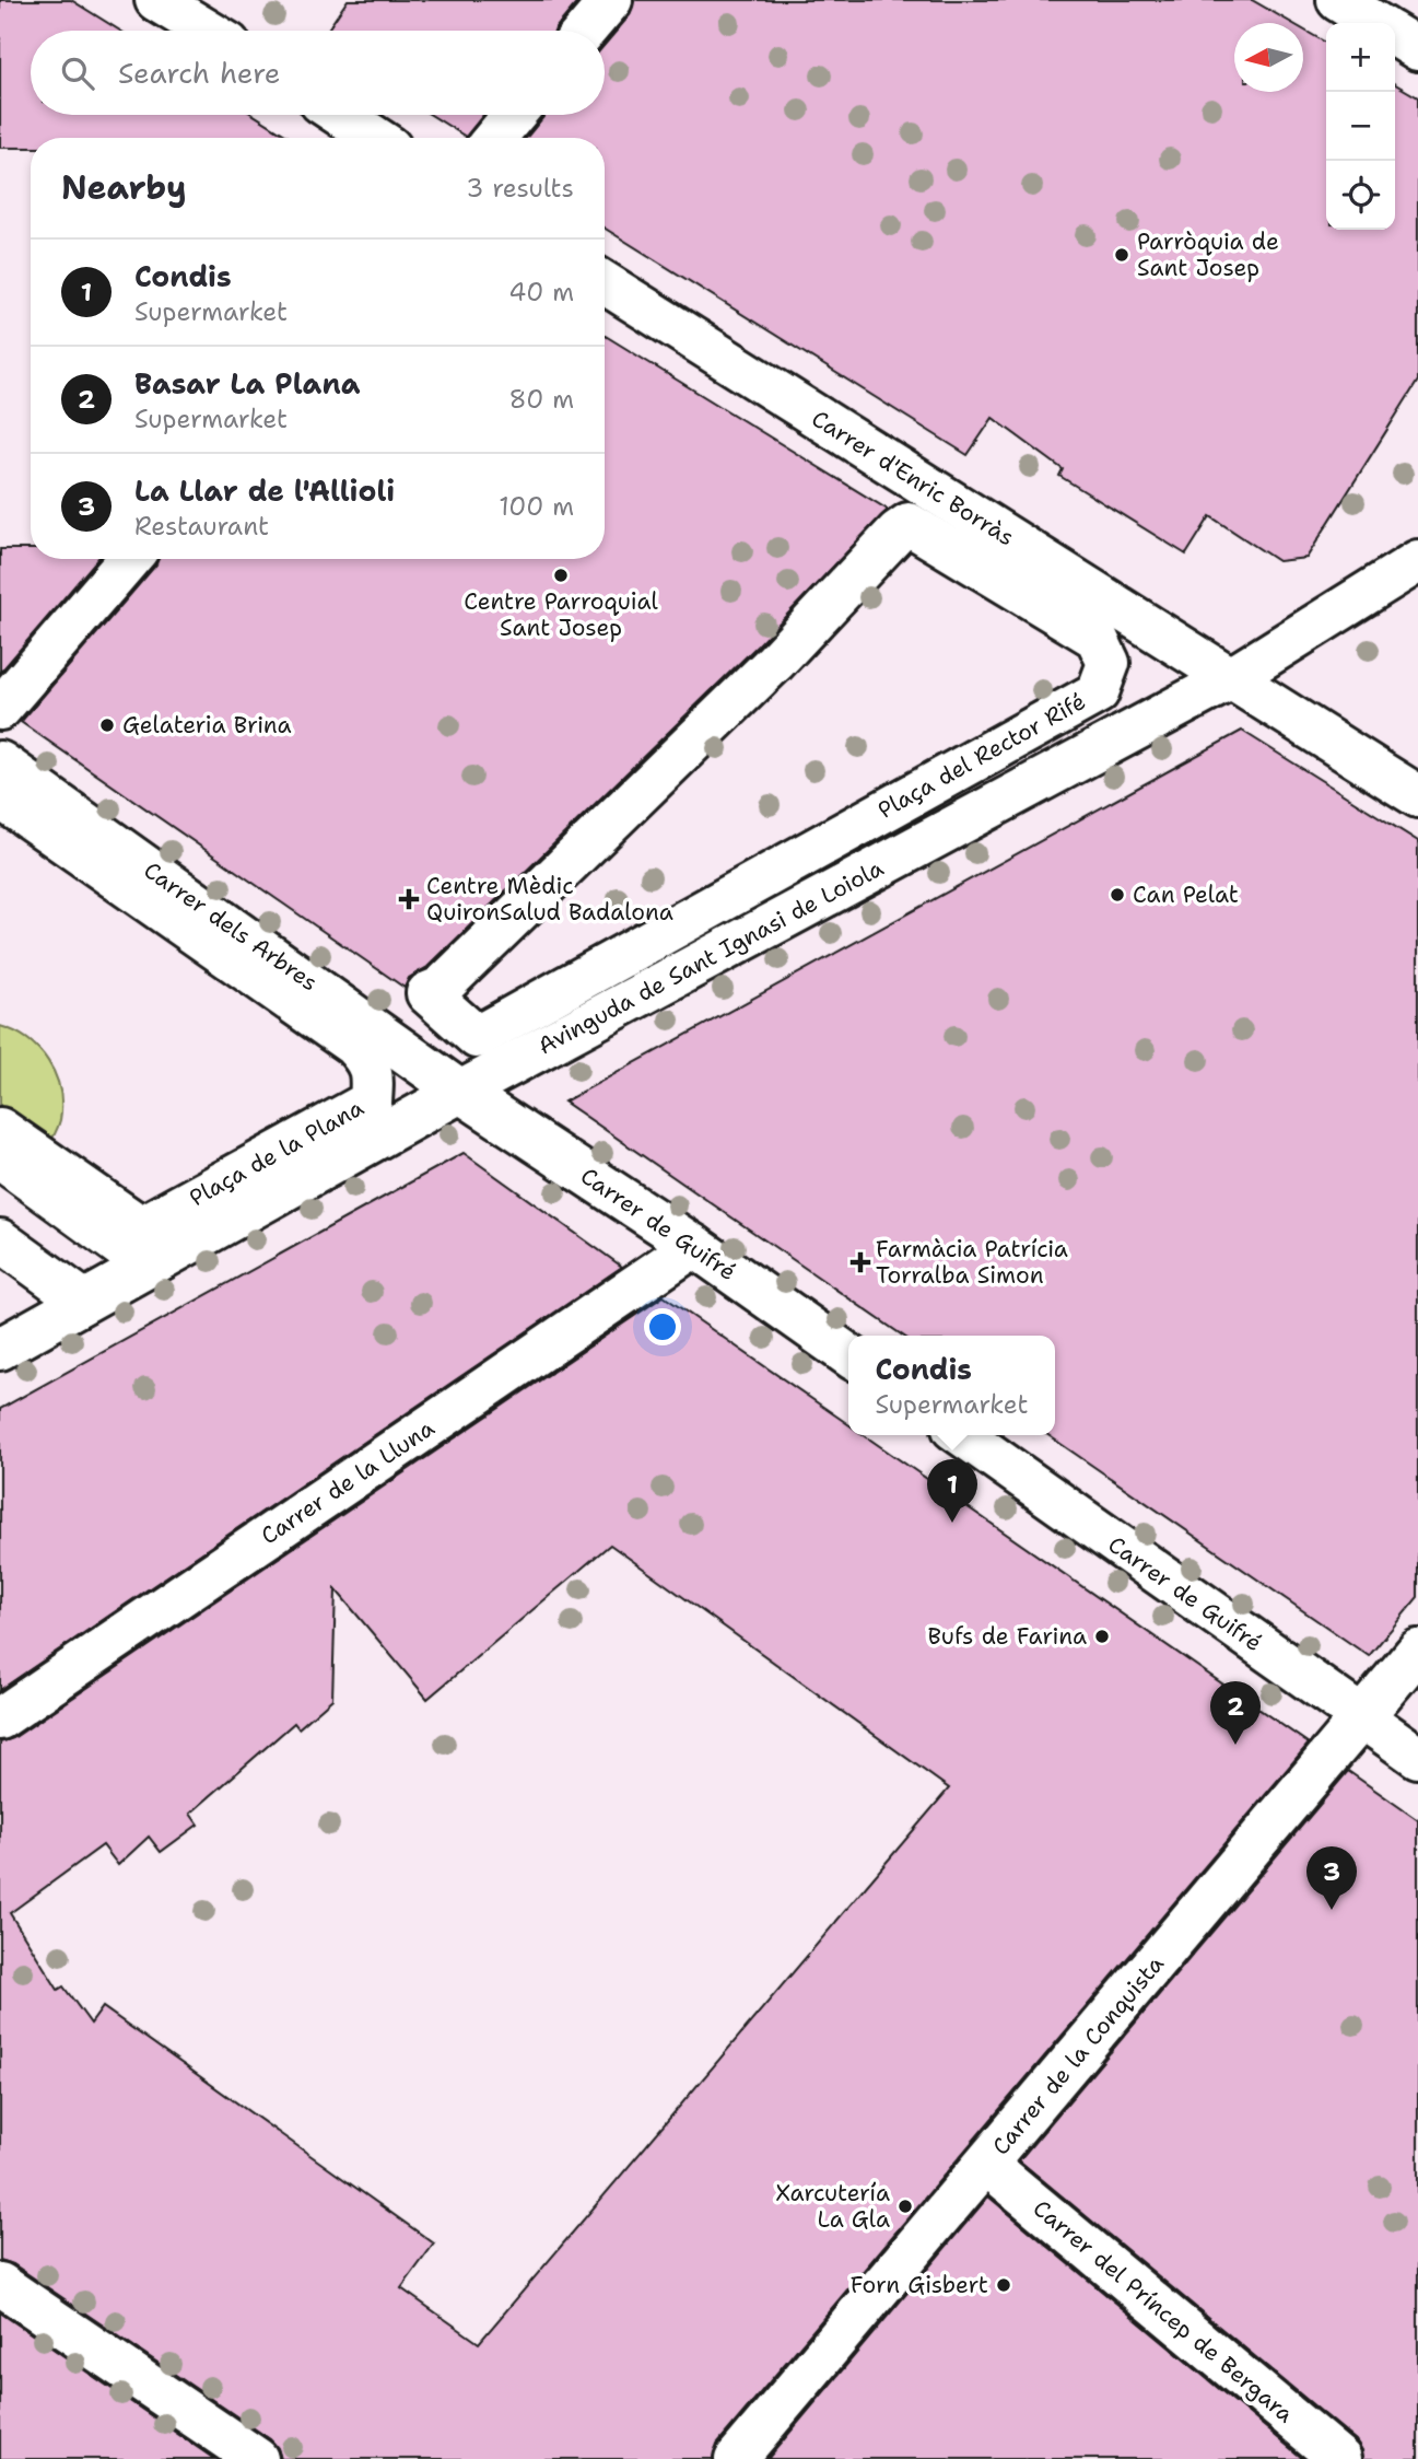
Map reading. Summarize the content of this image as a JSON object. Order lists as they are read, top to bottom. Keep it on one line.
{"streets":{"street":["Carrer d'Enric Borràs","Plaça del Rector Rifé","Carrer dels Arbres","Avinguda de Sant Ignasi de Loiola","Plaça de la Plana","Carrer de Guifré","Carrer de la Lluna","Carrer de la Conquista","Carrer del Príncep de Bergara"]},"crossings":[["Carrer d'Enric Borràs","Avinguda de Sant Ignasi de Loiola"],["Carrer dels Arbres","Avinguda de Sant Ignasi de Loiola"],["Carrer dels Arbres","Carrer de Guifré"],["Avinguda de Sant Ignasi de Loiola","Carrer de Guifré"],["Carrer de Guifré","Carrer de la Lluna"],["Carrer de Guifré","Carrer de la Conquista"],["Carrer de la Conquista","Carrer del Príncep de Bergara"]],"places":{"other":["Parròquia de Sant Josep","Centre Parroquial Sant Josep","Gelateria Brina","Can Pelat","Bufs de Farina","Xarcutería La Gla","Forn Gisbert"],"health":["Centre Mèdic QuironSalud Badalona","Farmàcia Patrícia Torralba Simon"]},"north":"left","page":{"map_buttons":["+","−"],"search":"Search here","heading":["Nearby","3 results"],"list":[{"mark":"1","name":"Condis","note":"Supermarket","value":"40 m"},{"mark":"2","name":"Basar La Plana","note":"Supermarket","value":"80 m"},{"mark":"3","name":"La Llar de l'Allioli","note":"Restaurant","value":"100 m"}],"popup":["Condis","Supermarket"],"pins":["1","2","3"]}}
